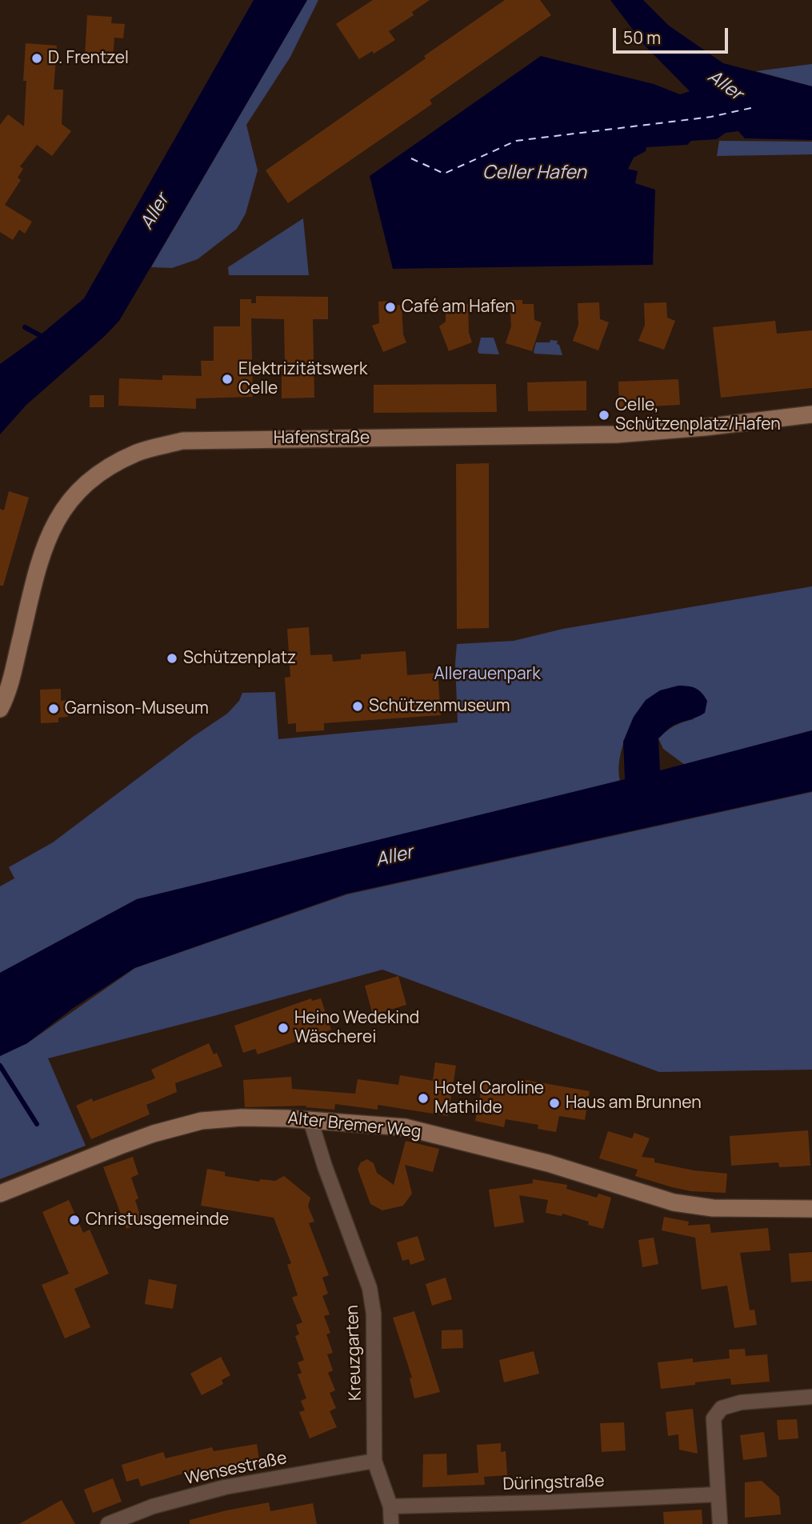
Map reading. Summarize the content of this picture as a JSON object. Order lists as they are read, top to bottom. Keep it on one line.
{"streets":{"street":["Hafenstraße","Alter Bremer Weg","Kreuzgarten","Wensestraße","Düringstraße"]},"crossings":[["Alter Bremer Weg","Kreuzgarten"],["Kreuzgarten","Wensestraße"],["Kreuzgarten","Düringstraße"]],"water":["Aller","Celler Hafen"],"parks":["Allerauenpark"],"places":["D. Frentzel","Café am Hafen","Elektrizitätswerk Celle","Celle, Schützenplatz/Hafen","Schützenplatz","Schützenmuseum","Garnison-Museum","Heino Wedekind Wäscherei","Hotel Caroline Mathilde","Haus am Brunnen","Christusgemeinde"],"scale_bar":"50 m"}
